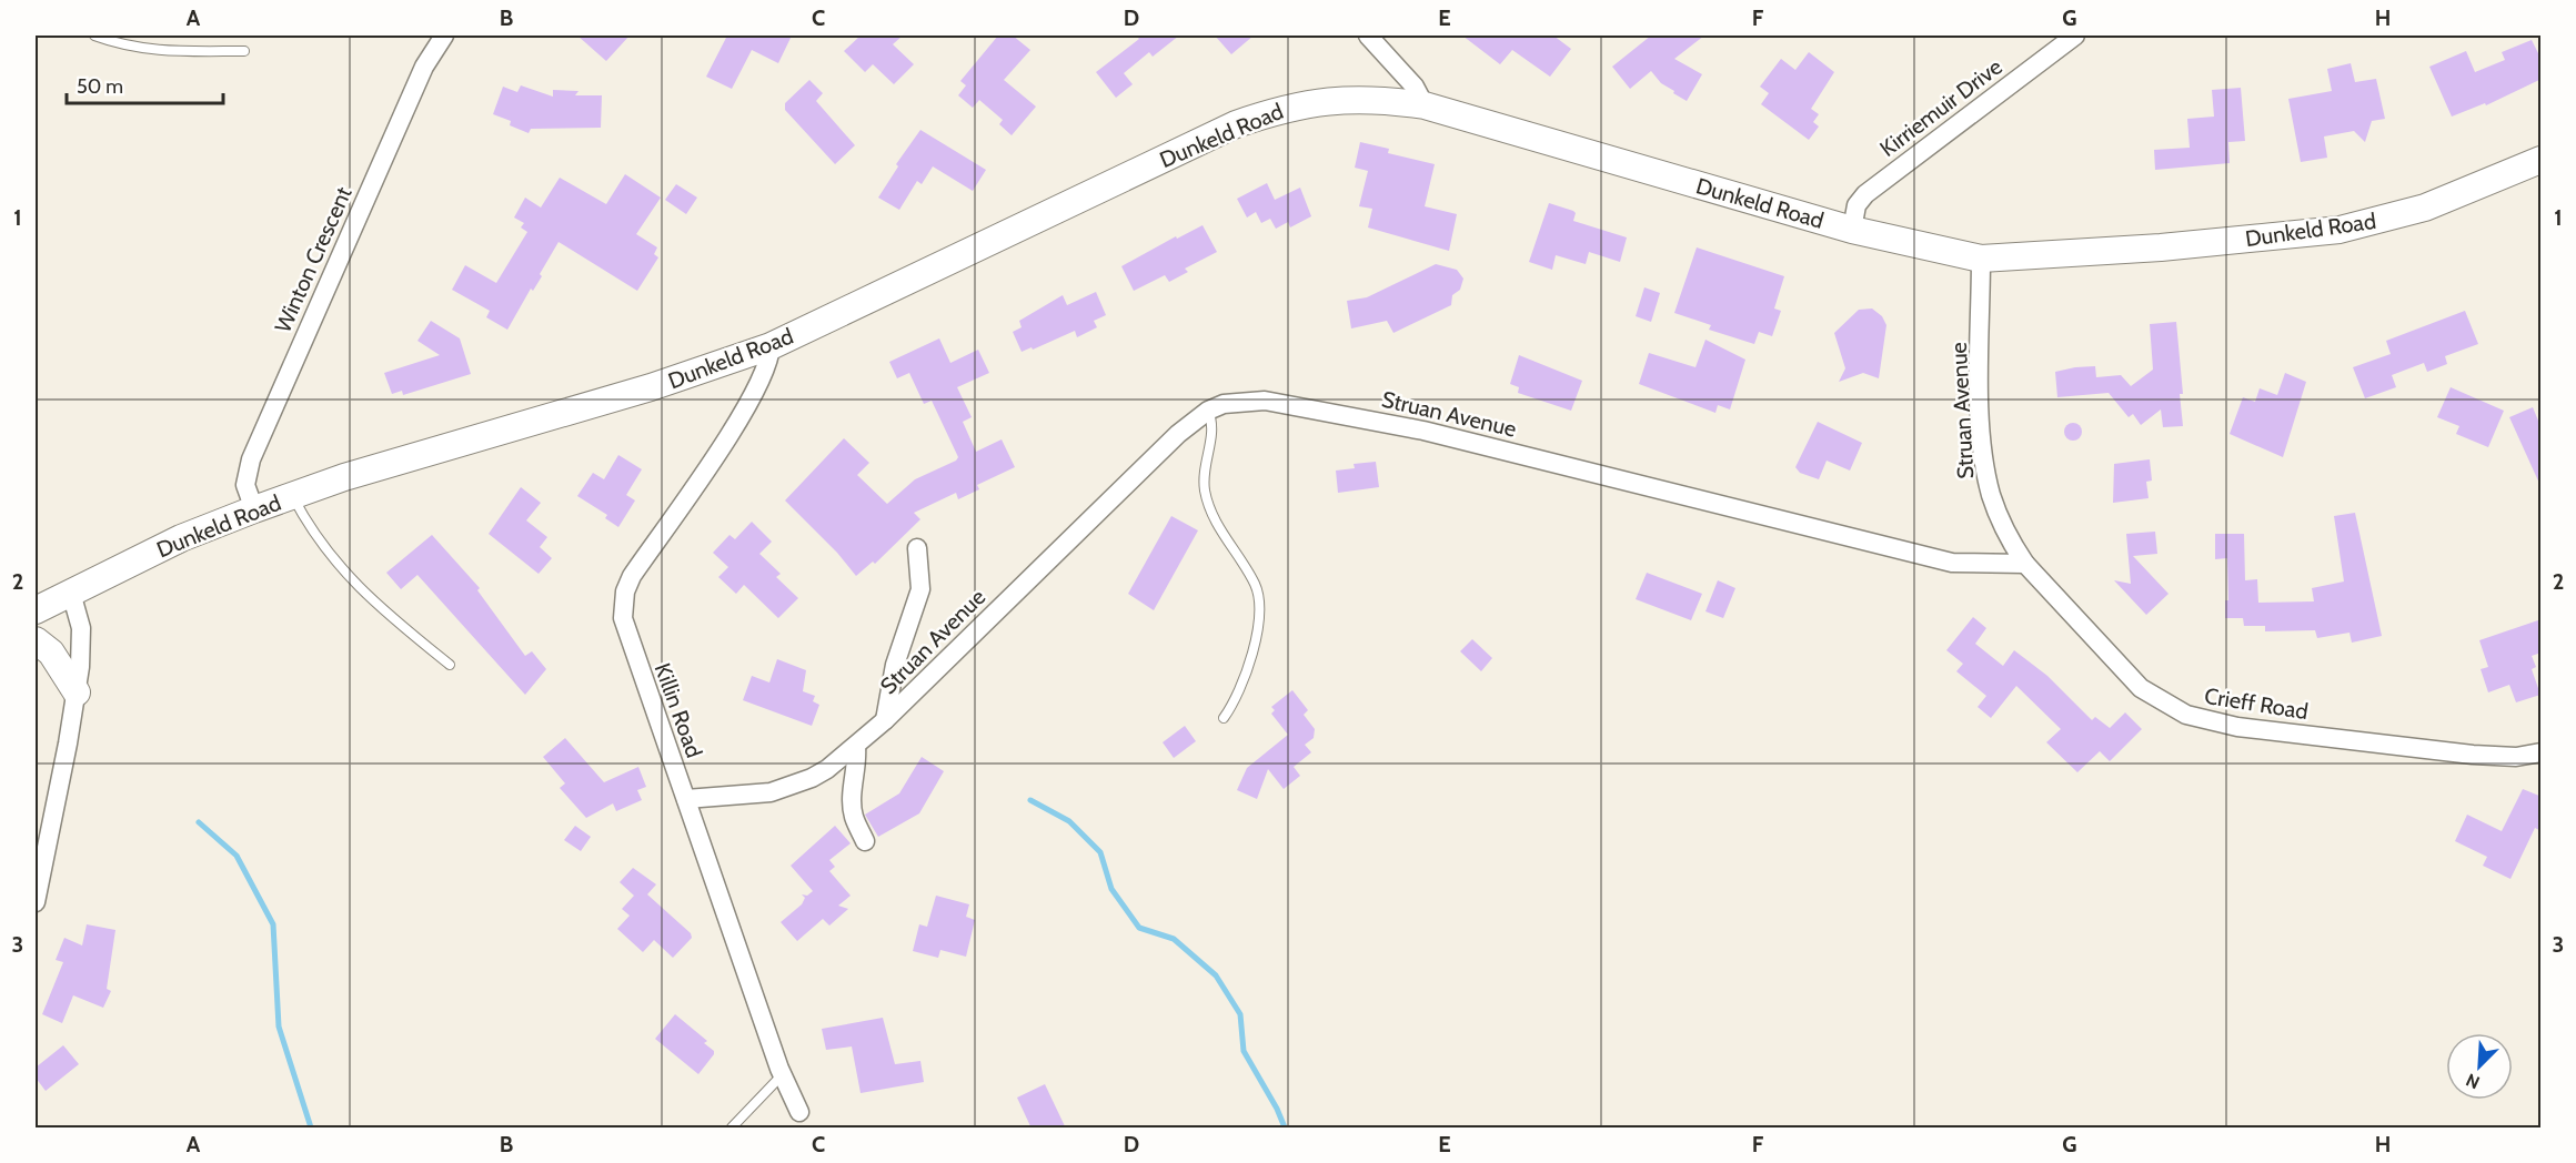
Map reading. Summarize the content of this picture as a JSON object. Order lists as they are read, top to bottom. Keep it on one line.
{"streets":{"main road":["Dunkeld Road"],"street":["Kirriemuir Drive","Winton Crescent","Struan Avenue","Crieff Road","Killin Road"]},"crossings":[["Kirriemuir Drive","Dunkeld Road"],["Dunkeld Road","Winton Crescent"],["Dunkeld Road","Struan Avenue"],["Dunkeld Road","Killin Road"],["Struan Avenue","Crieff Road"],["Struan Avenue","Killin Road"]],"scale_bar":"50 m","north":"bottom left","grid":{"columns":["A","B","C","D","E","F","G","H"],"rows":["1","2","3"]}}
